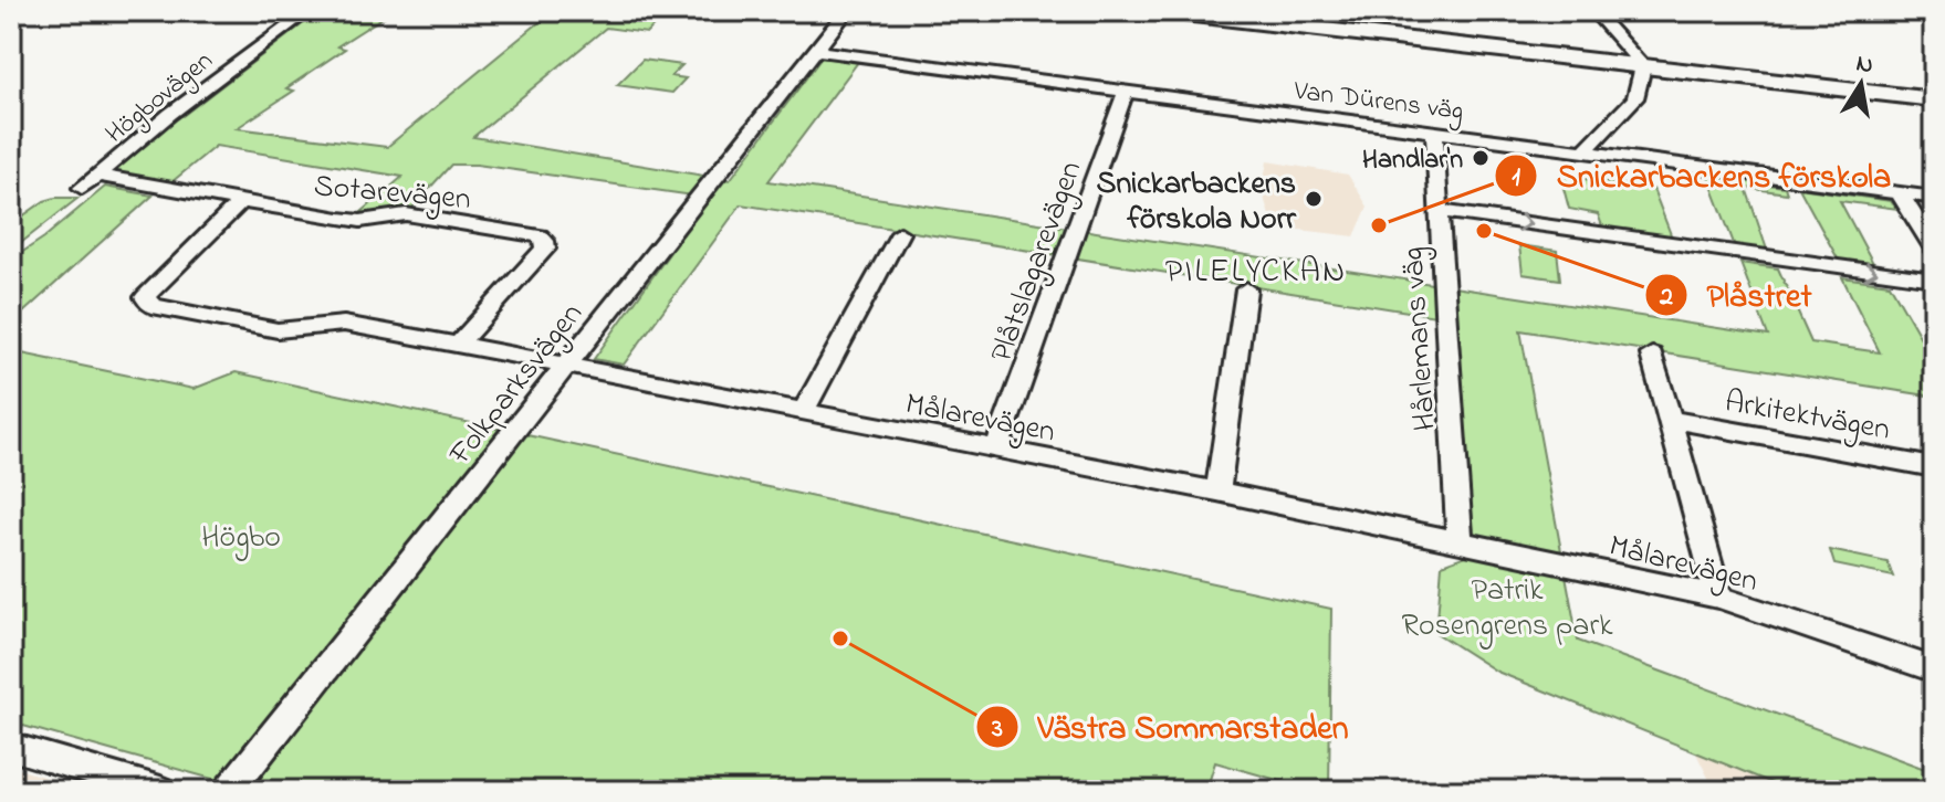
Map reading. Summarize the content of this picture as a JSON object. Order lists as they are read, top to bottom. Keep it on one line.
{"streets":{"street":["Högbovägen","Van Dürens väg","Sotarevägen","Plåtslagarevägen","Hårlemans väg","Folkparksvägen","Arkitektvägen","Målarevägen"]},"crossings":[["Högbovägen","Sotarevägen"],["Van Dürens väg","Plåtslagarevägen"],["Van Dürens väg","Hårlemans väg"],["Van Dürens väg","Folkparksvägen"],["Sotarevägen","Målarevägen"],["Plåtslagarevägen","Målarevägen"],["Hårlemans väg","Målarevägen"],["Folkparksvägen","Målarevägen"]],"districts":["PILELYCKAN"],"parks":["Högbo","Patrik Rosengrens park"],"places":["Handlar'n","Snickarbackens förskola Norr","Snickarbackens förskola","Plåstret","Västra Sommarstaden"],"north":"top"}
